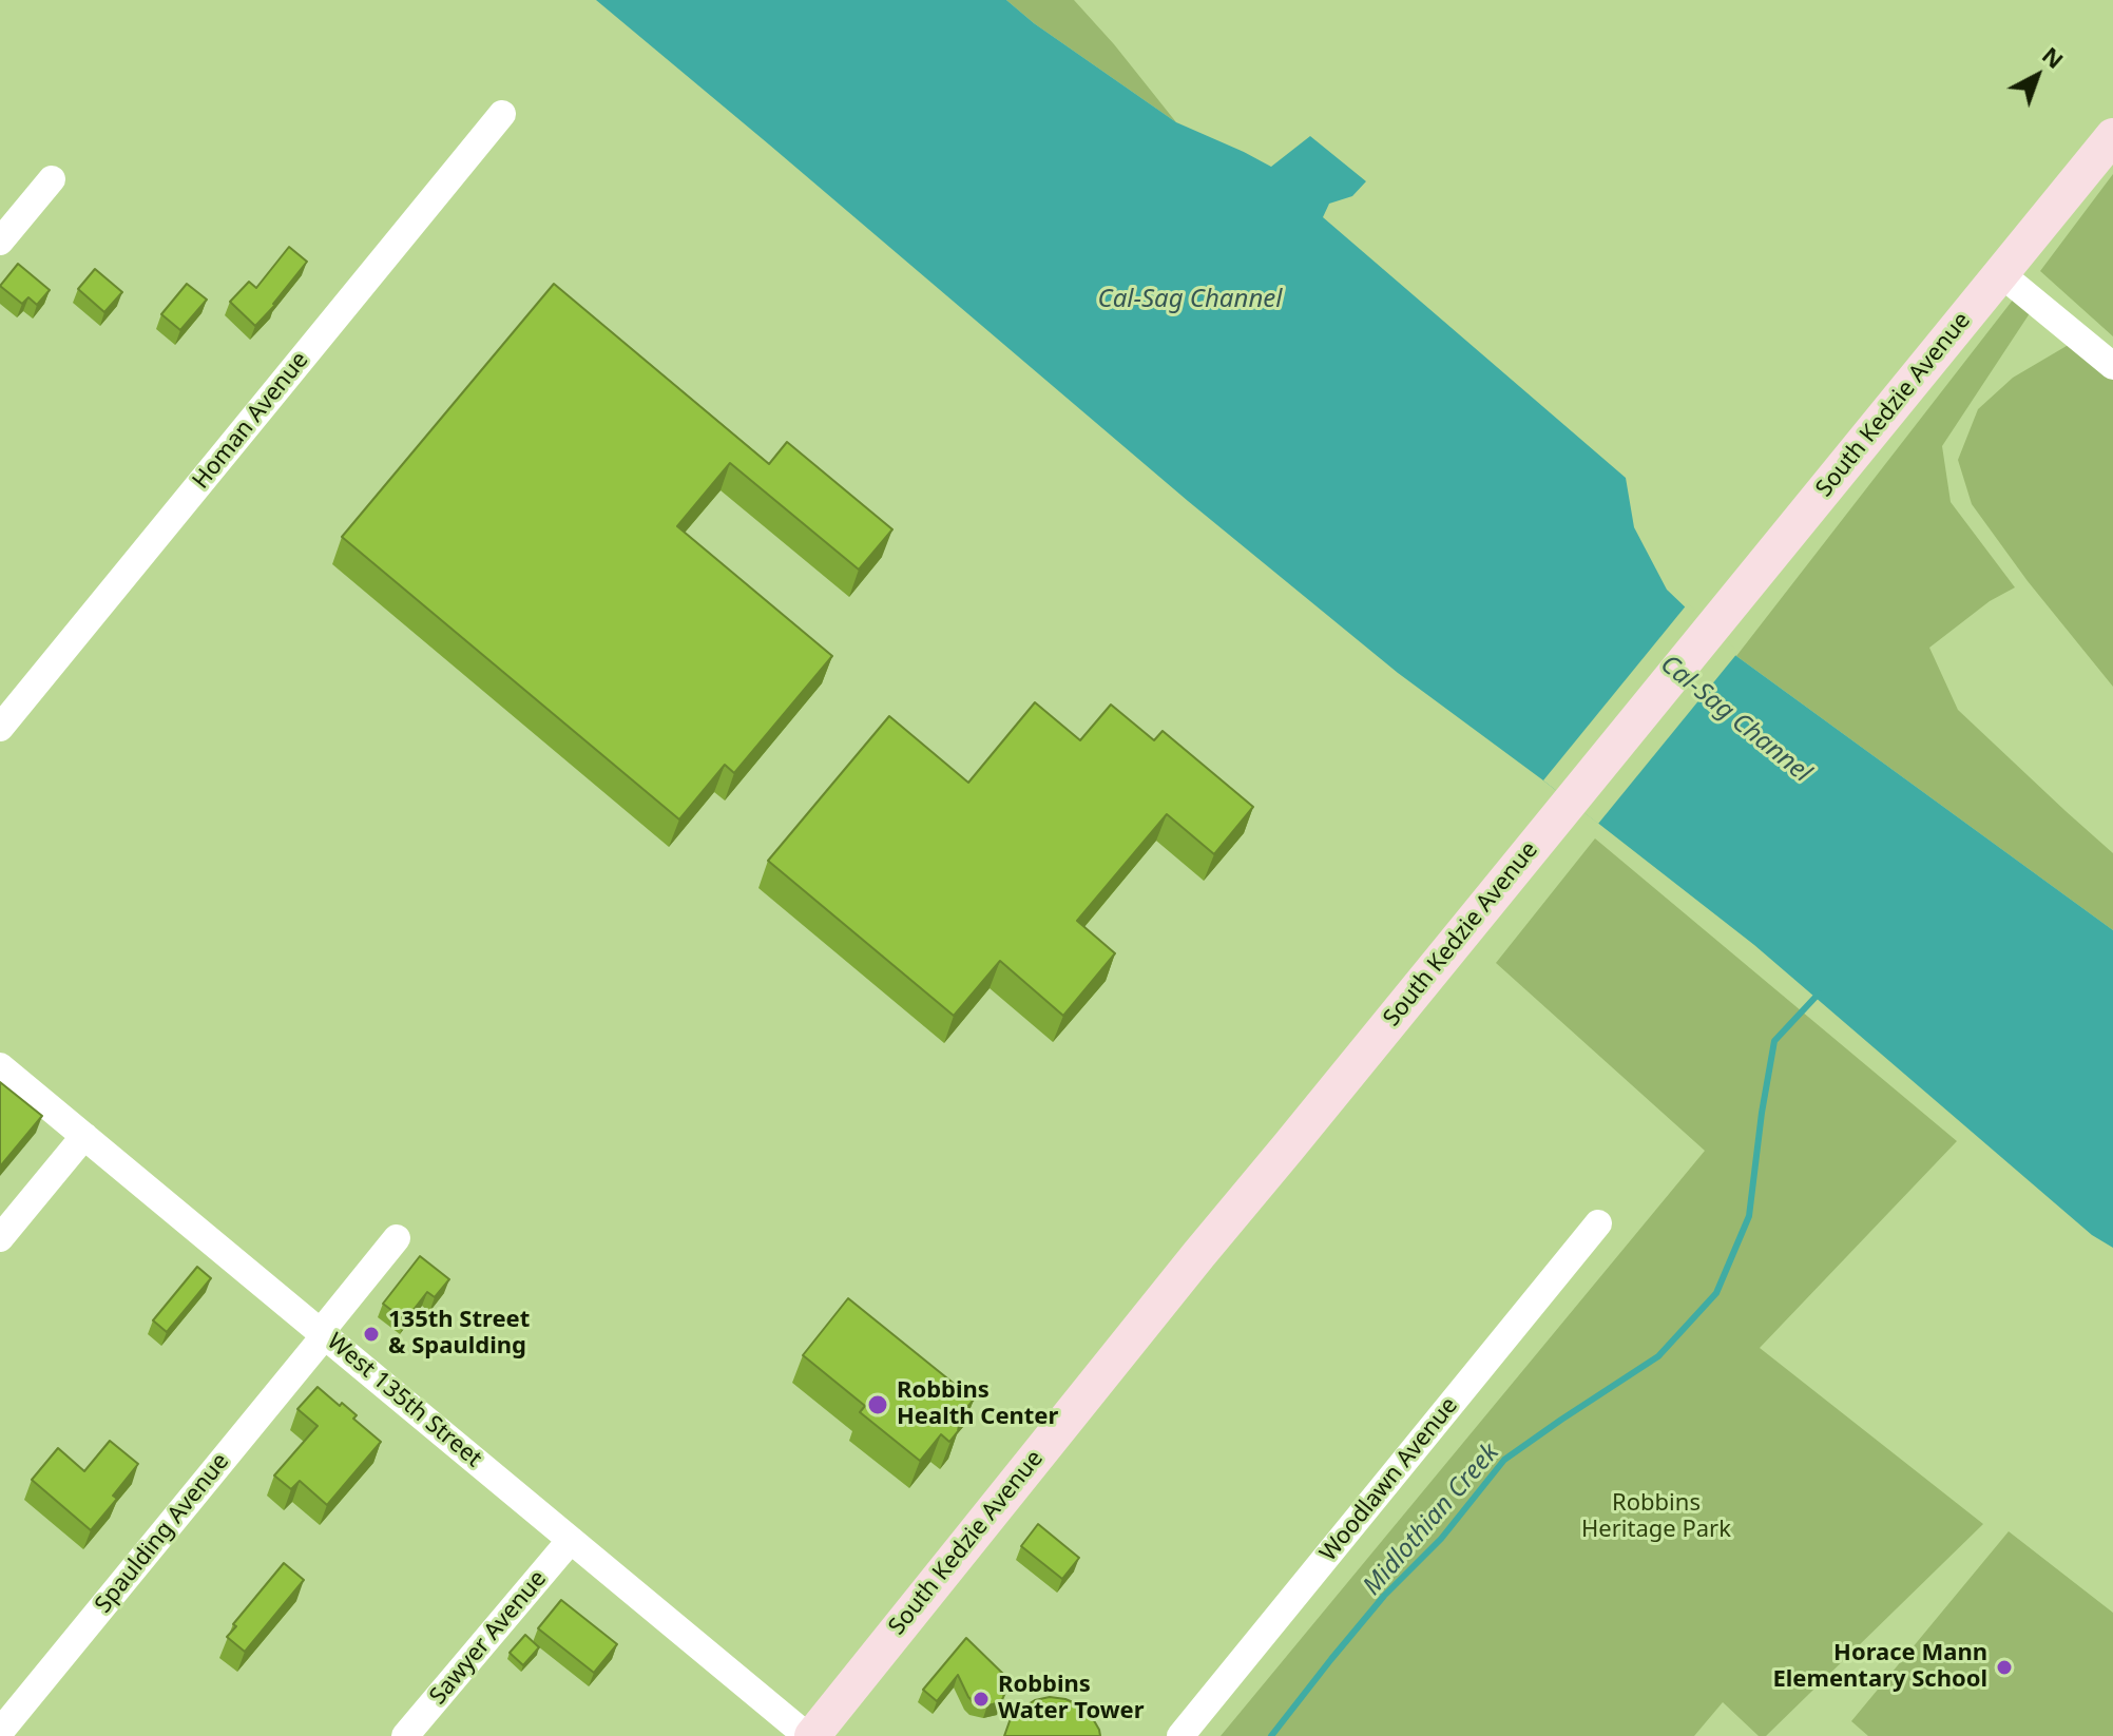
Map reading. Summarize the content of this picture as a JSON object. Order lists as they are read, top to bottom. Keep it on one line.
{"streets":{"main road":["South Kedzie Avenue"],"street":["Homan Avenue","West 135th Street","Woodlawn Avenue","Spaulding Avenue","Sawyer Avenue"]},"crossings":[["South Kedzie Avenue","West 135th Street"],["West 135th Street","Spaulding Avenue"],["West 135th Street","Sawyer Avenue"]],"water":["Cal-Sag Channel","Midlothian Creek"],"parks":["Robbins Heritage Park"],"places":["135th Street & Spaulding","Robbins Health Center","Horace Mann Elementary School","Robbins Water Tower"],"north":"top right"}
